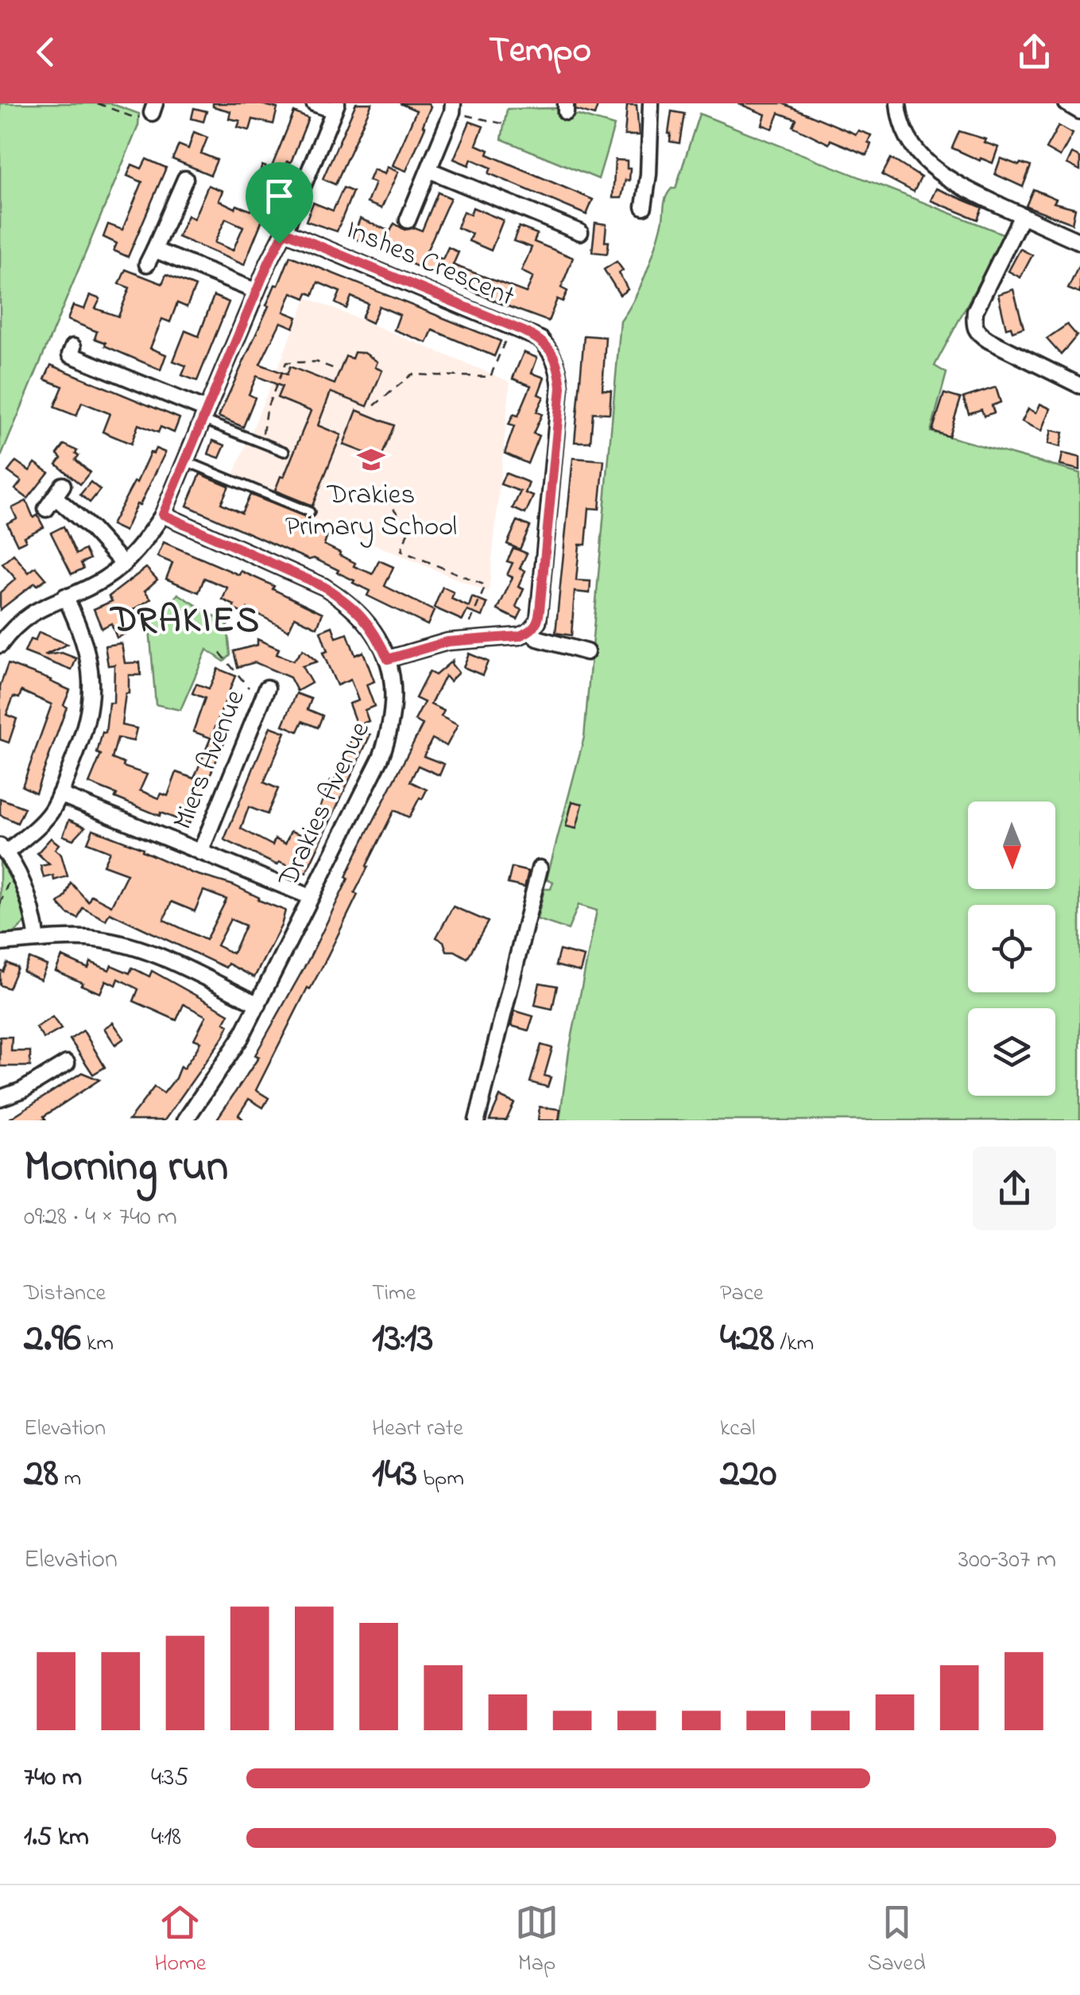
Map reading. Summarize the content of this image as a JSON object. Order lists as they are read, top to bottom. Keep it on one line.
{"streets":{"street":["Inshes Crescent","Miers Avenue","Drakies Avenue"]},"crossings":[["Miers Avenue","Drakies Avenue"]],"districts":["DRAKIES"],"places":{"school or university":["Drakies Primary School"]},"north":"bottom","page":{"header":"Tempo","heading":["Morning run","09:28 · 4 × 740 m"],"stats":[["Distance","2.96 km"],["Time","13:13"],["Pace","4:28 /km"],["Elevation","28 m"],["Heart rate","143 bpm"],["kcal","220"]],"chart":["Elevation","300–307 m"],"list":[{"name":"740 m","note":"4:35"},{"name":"1.5 km","note":"4:18"}],"tabs":["Home","Map","Saved"]}}
